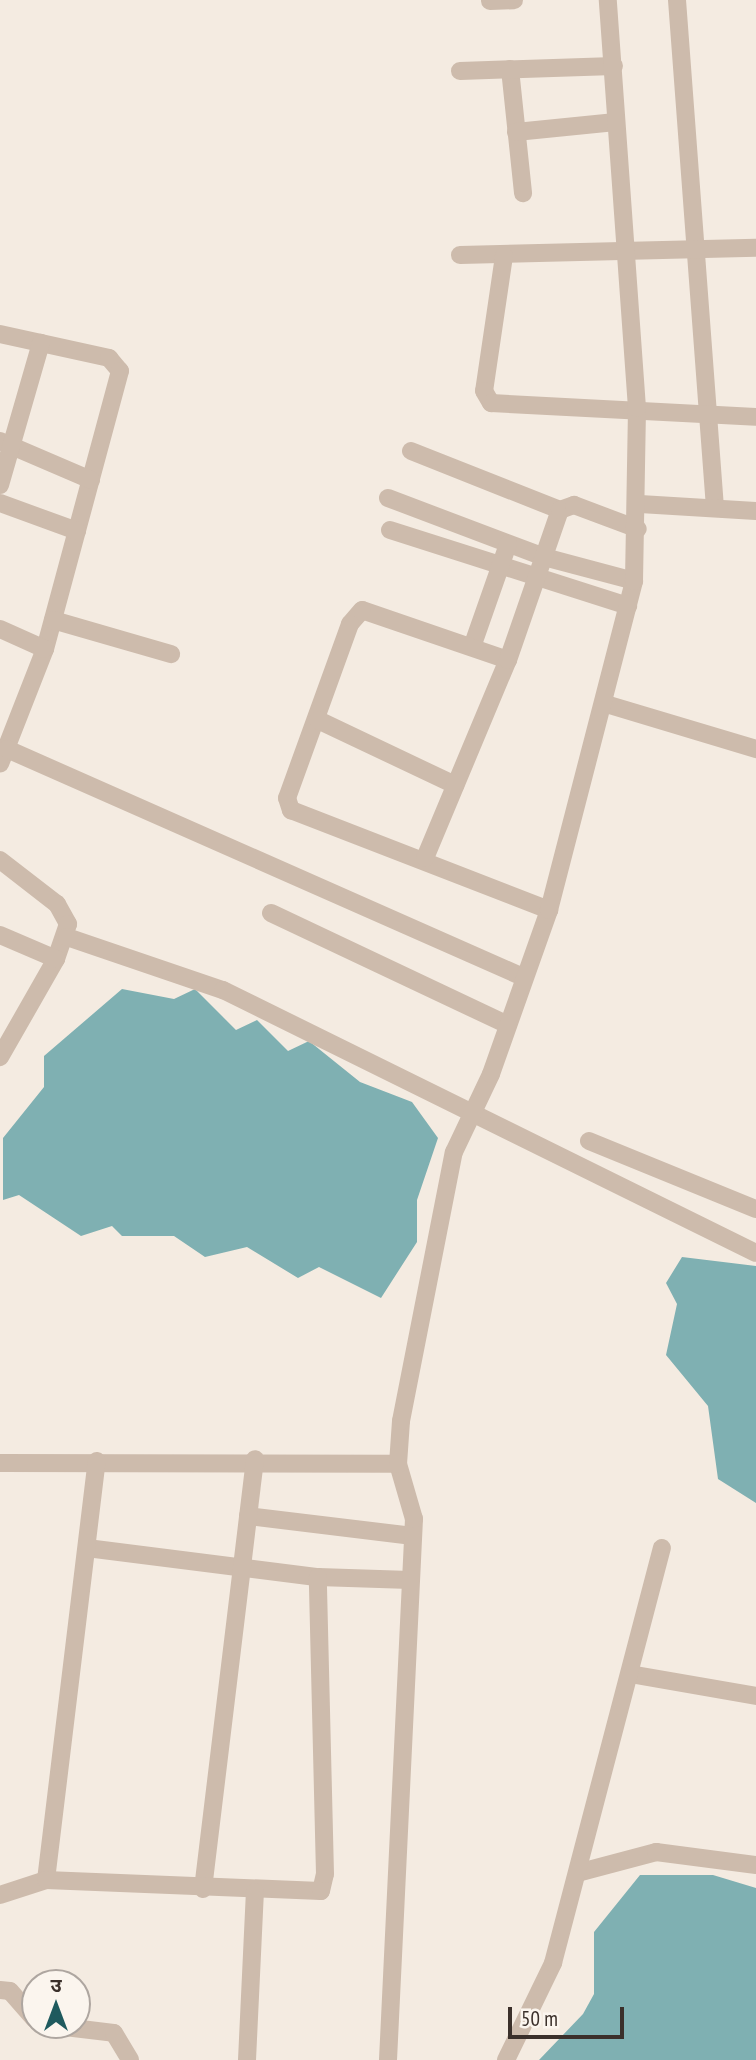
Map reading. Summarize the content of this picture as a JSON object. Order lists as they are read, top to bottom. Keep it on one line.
{"scale_bar":"50 m","north":"top"}
